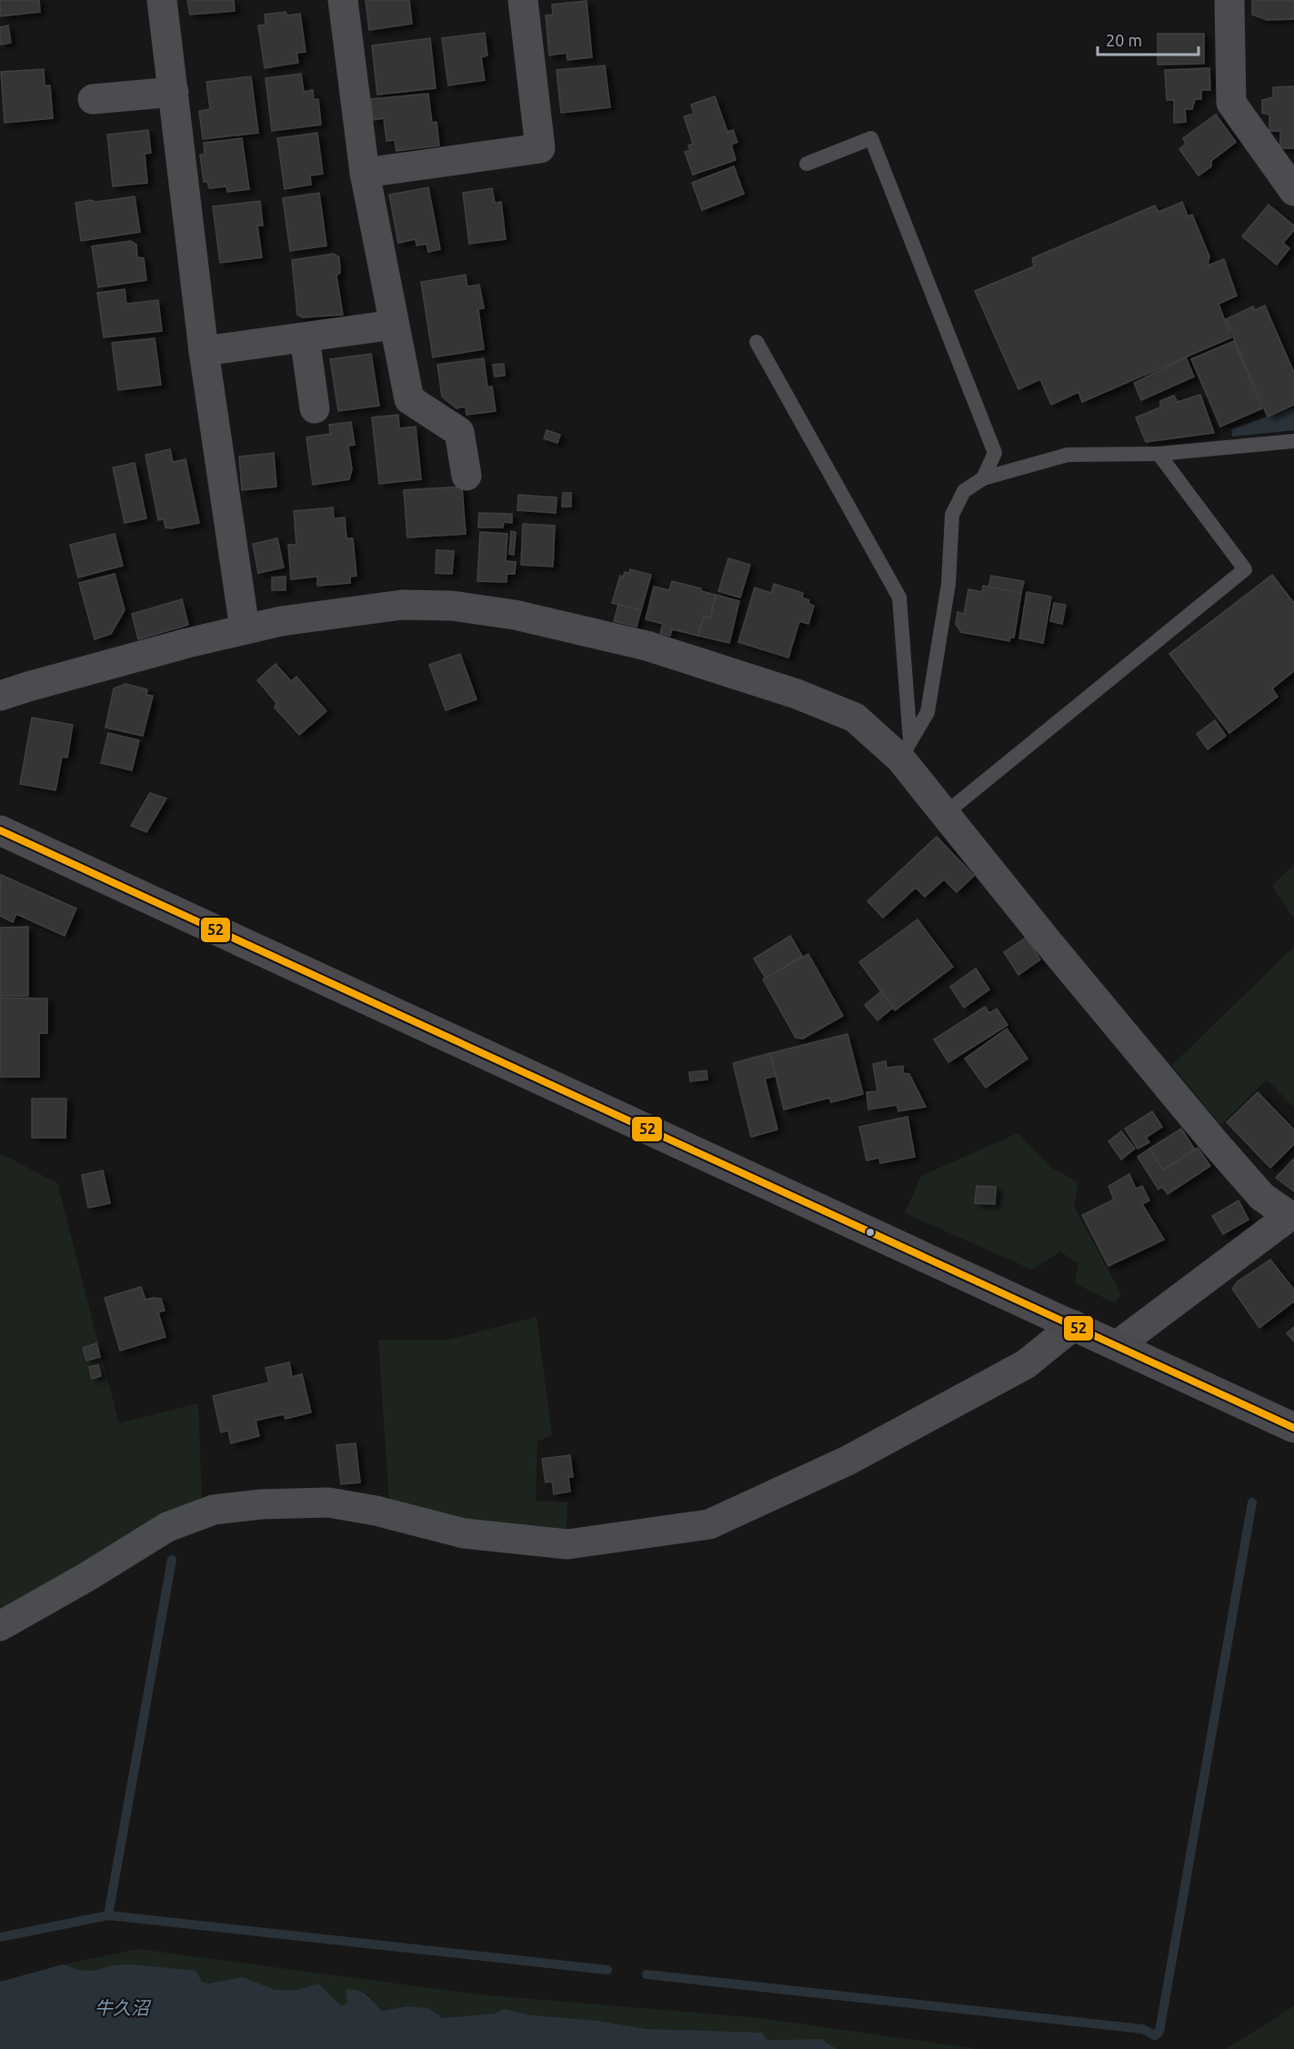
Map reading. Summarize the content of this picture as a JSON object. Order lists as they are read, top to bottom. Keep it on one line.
{"water":["牛久沼"],"lines":["transit line 52"],"scale_bar":"20 m"}
